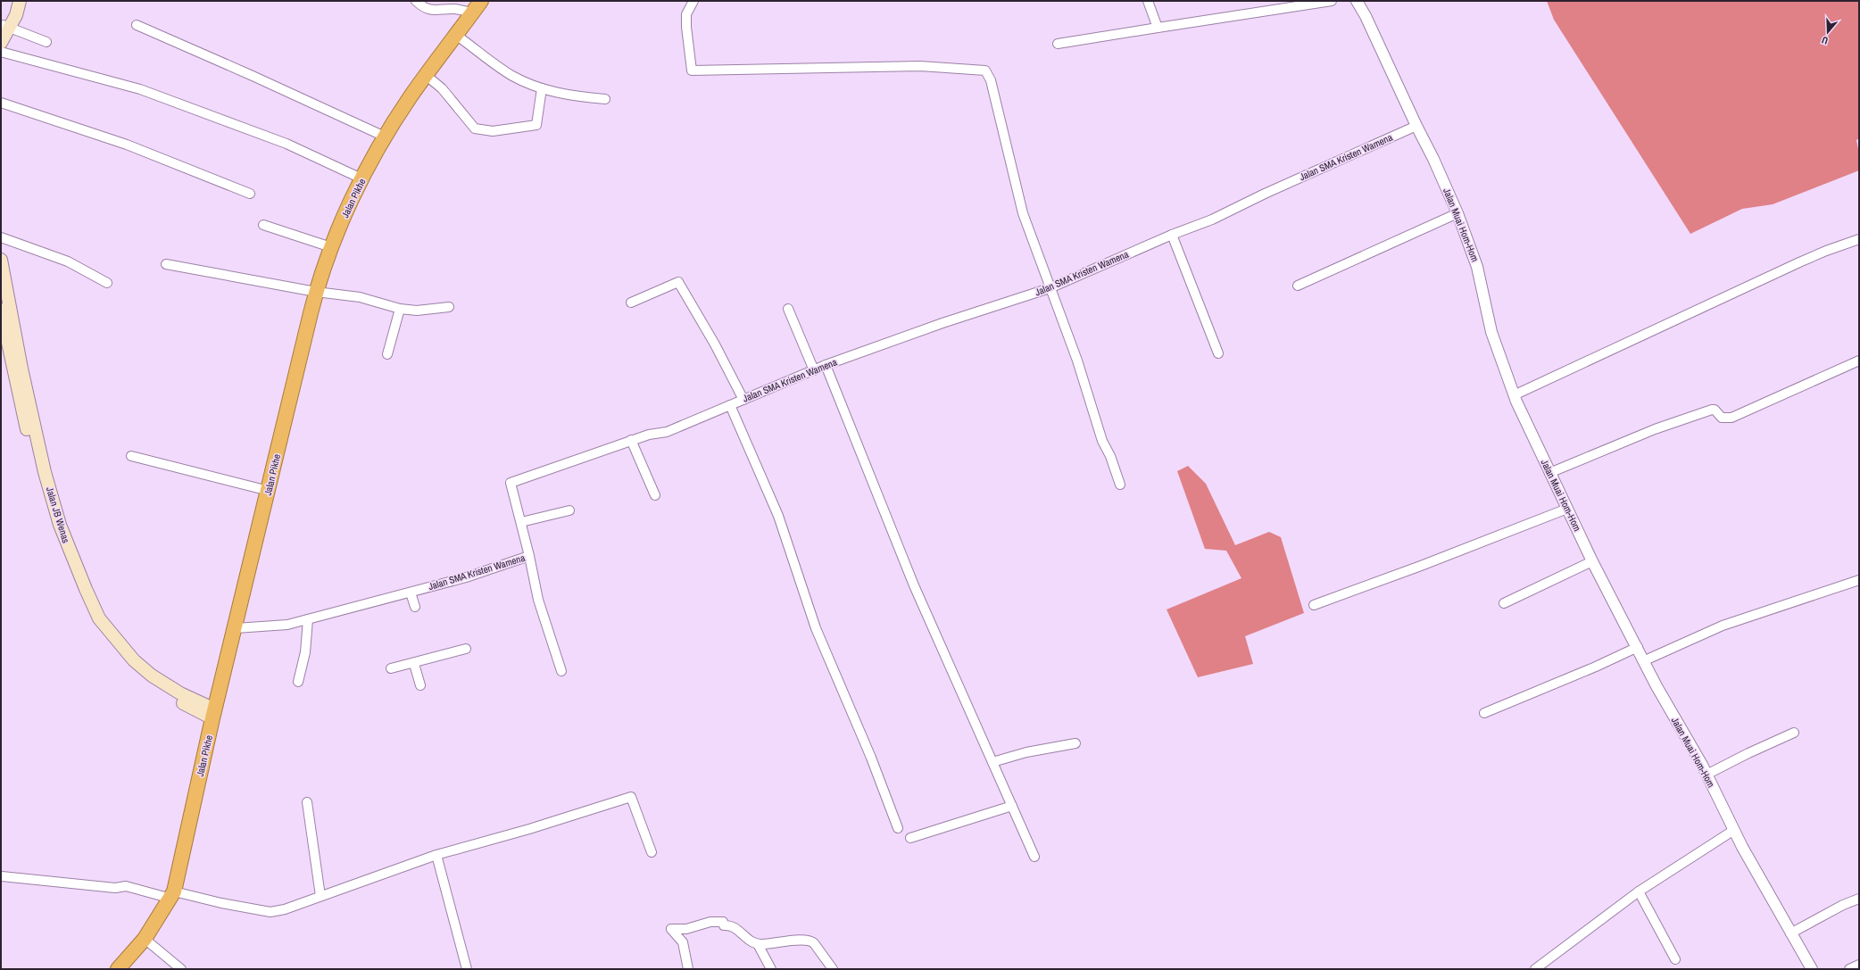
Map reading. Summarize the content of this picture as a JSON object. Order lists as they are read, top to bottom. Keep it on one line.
{"streets":{"highway":["Jalan Pikhe"],"main road":["Jalan JB Wenas"],"street":["Jalan SMA Kristen Wamena","Jalan Muai Hom-Hom"]},"crossings":[["Jalan SMA Kristen Wamena","Jalan Pikhe"],["Jalan SMA Kristen Wamena","Jalan Muai Hom-Hom"],["Jalan Pikhe","Jalan JB Wenas"]],"north":"bottom"}
